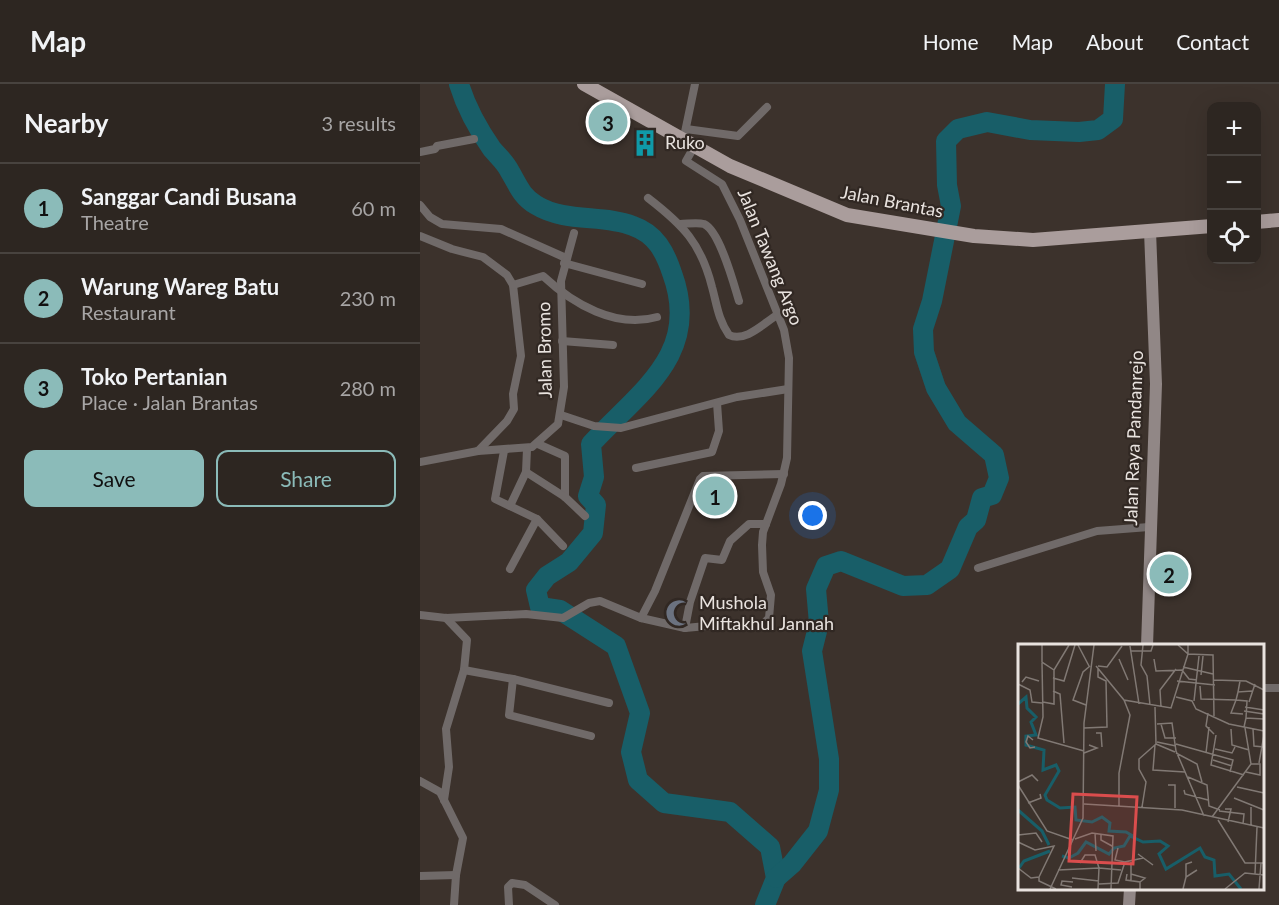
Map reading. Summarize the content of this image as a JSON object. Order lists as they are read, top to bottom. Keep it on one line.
{"streets":{"main road":["Jalan Brantas","Jalan Raya Pandanrejo"],"street":["Jalan Tawang Argo","Jalan Bromo"]},"crossings":[["Jalan Brantas","Jalan Tawang Argo"],["Jalan Brantas","Jalan Raya Pandanrejo"],["Jalan Tawang Argo","Jalan Bromo"]],"places":{"building":["Ruko"],"mosque":["Mushola Miftakhul Jannah"]},"page":{"header":"Map","nav":["Home","Map","About","Contact"],"heading":["Nearby","3 results"],"pins":["3","1","2"],"map_buttons":["+","−"],"list":[{"mark":"1","name":"Sanggar Candi Busana","note":"Theatre","value":"60 m"},{"mark":"2","name":"Warung Wareg Batu","note":"Restaurant","value":"230 m"},{"mark":"3","name":"Toko Pertanian","note":"Place · Jalan Brantas","value":"280 m"}],"buttons":["Save","Share"]}}
